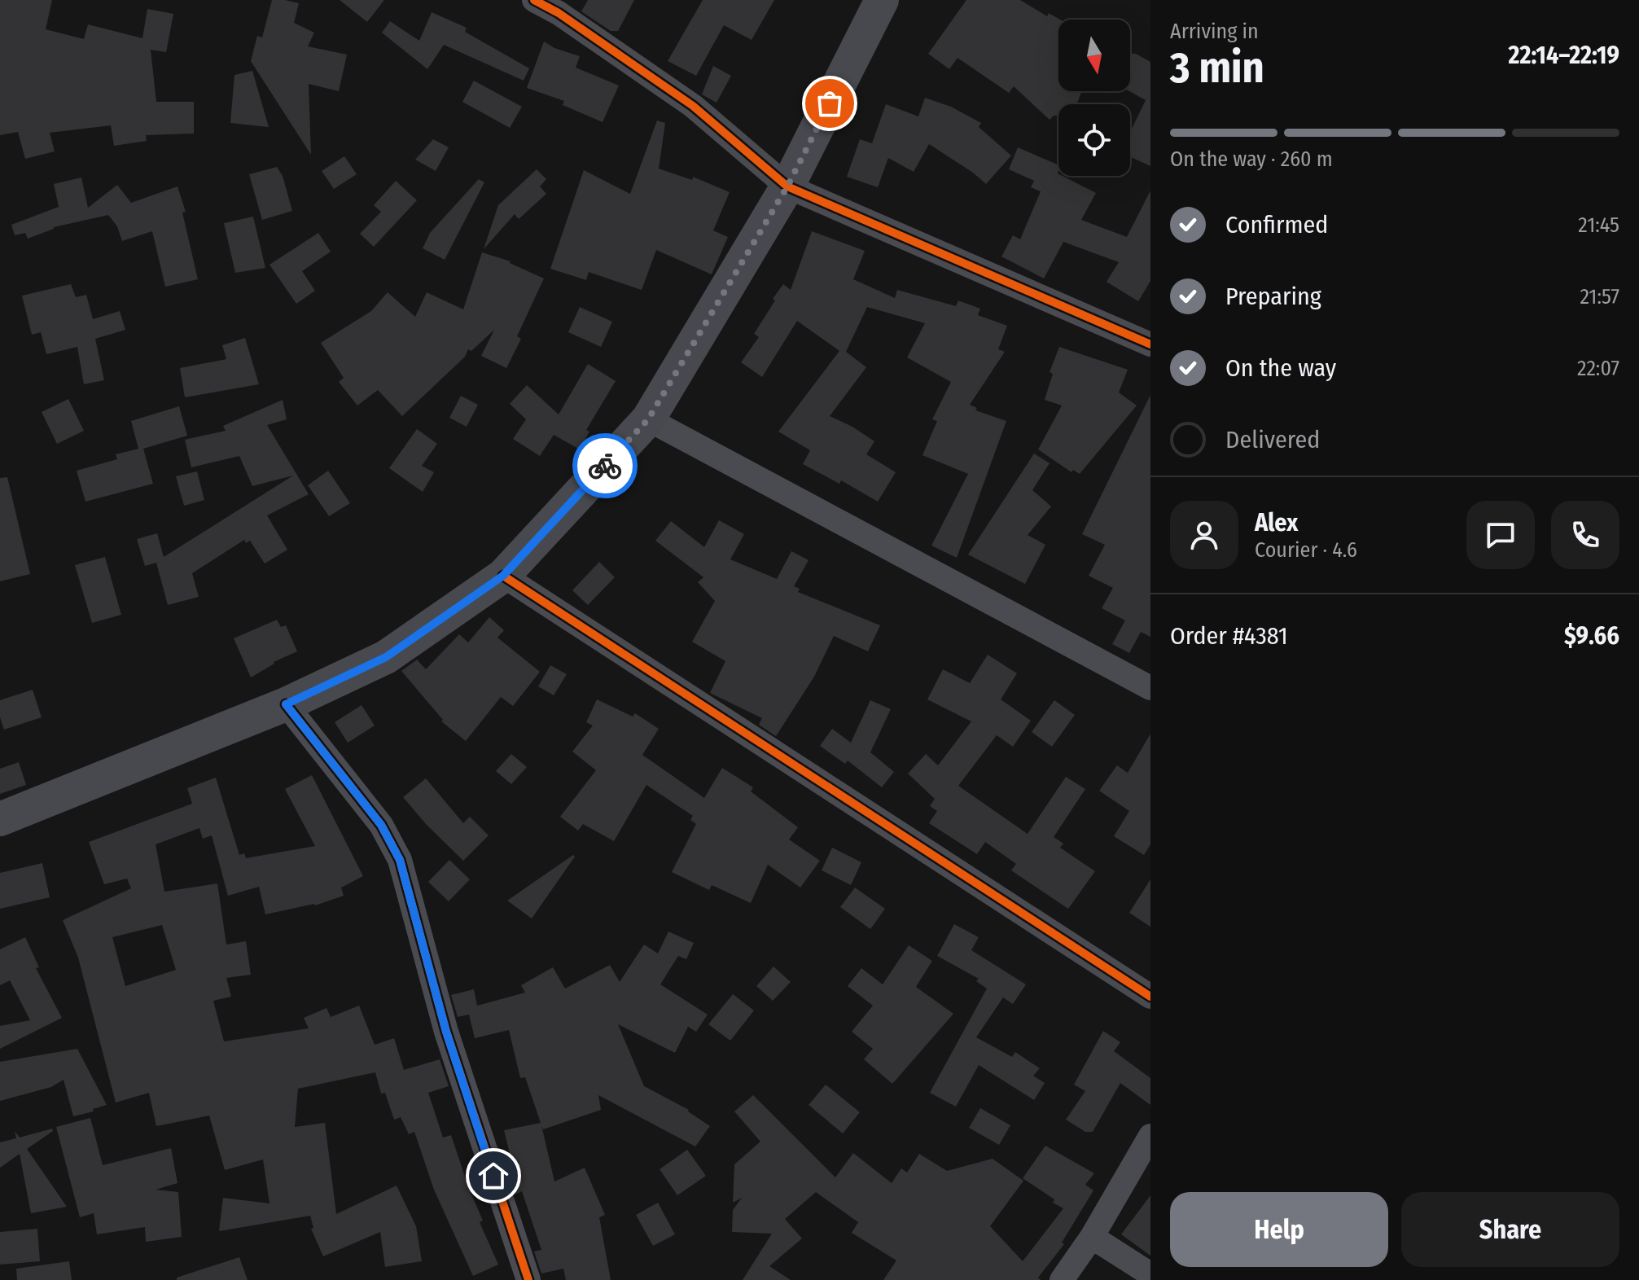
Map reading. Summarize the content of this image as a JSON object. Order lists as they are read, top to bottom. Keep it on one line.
{"north":"bottom","page":{"heading":["3 min","Arriving in","22:14–22:19"],"panel":["Alex","Courier · 4.6","Order #4381","$9.66"],"bar":"On the way · 260 m","list":[["Confirmed","21:45"],["Preparing","21:57"],["On the way","22:07"],"Delivered"],"buttons":["Help","Share"]}}
